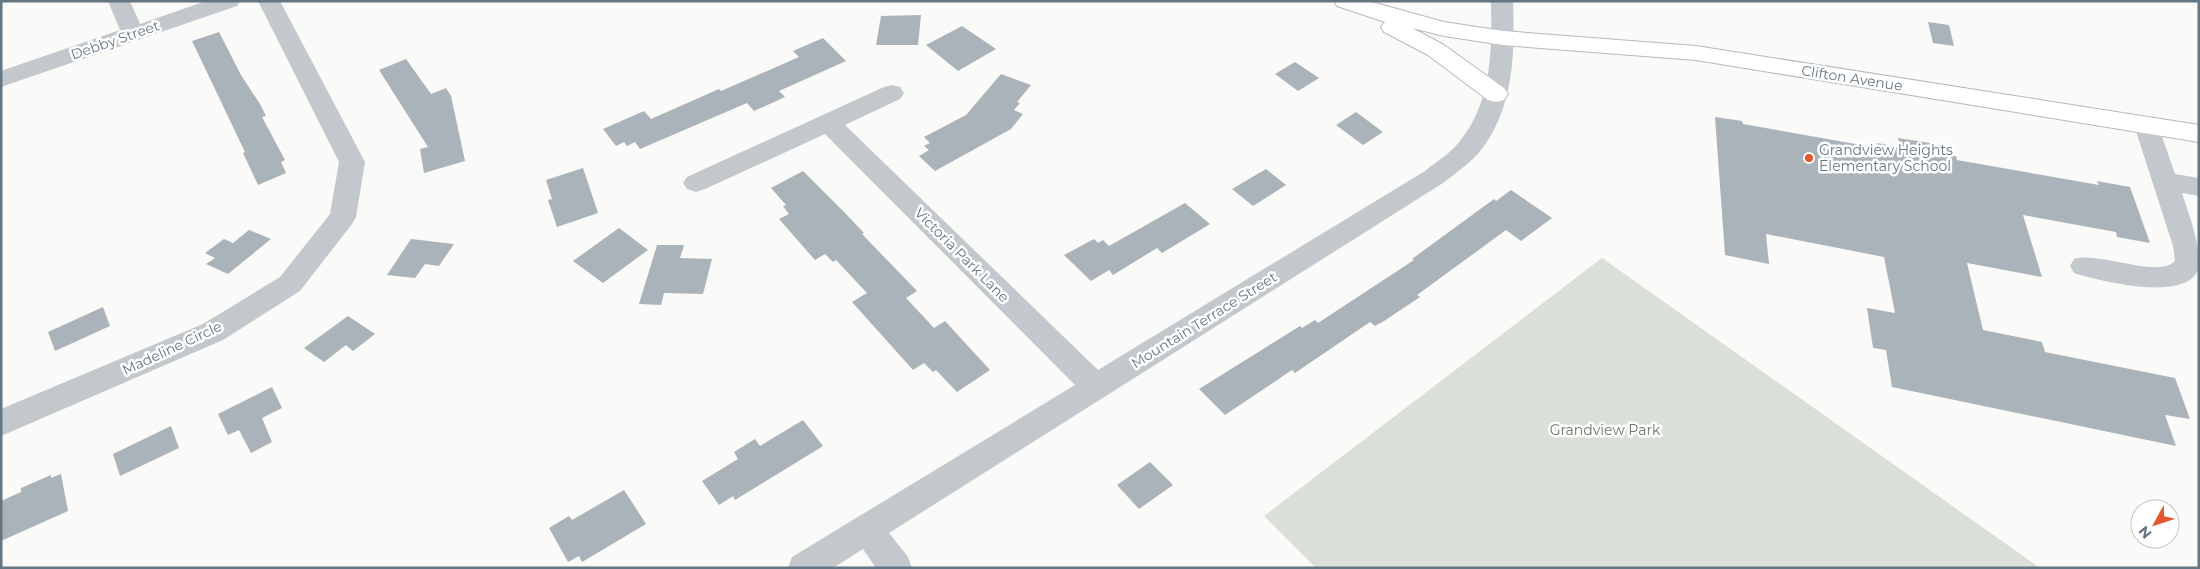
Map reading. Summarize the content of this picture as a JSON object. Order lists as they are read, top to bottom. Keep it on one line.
{"streets":{"main road":["Clifton Avenue"],"street":["Debby Street","Victoria Park Lane","Mountain Terrace Street","Madeline Circle"]},"crossings":[["Clifton Avenue","Mountain Terrace Street"],["Victoria Park Lane","Mountain Terrace Street"]],"parks":["Grandview Park"],"places":["Grandview Heights Elementary School"],"north":"bottom left"}
